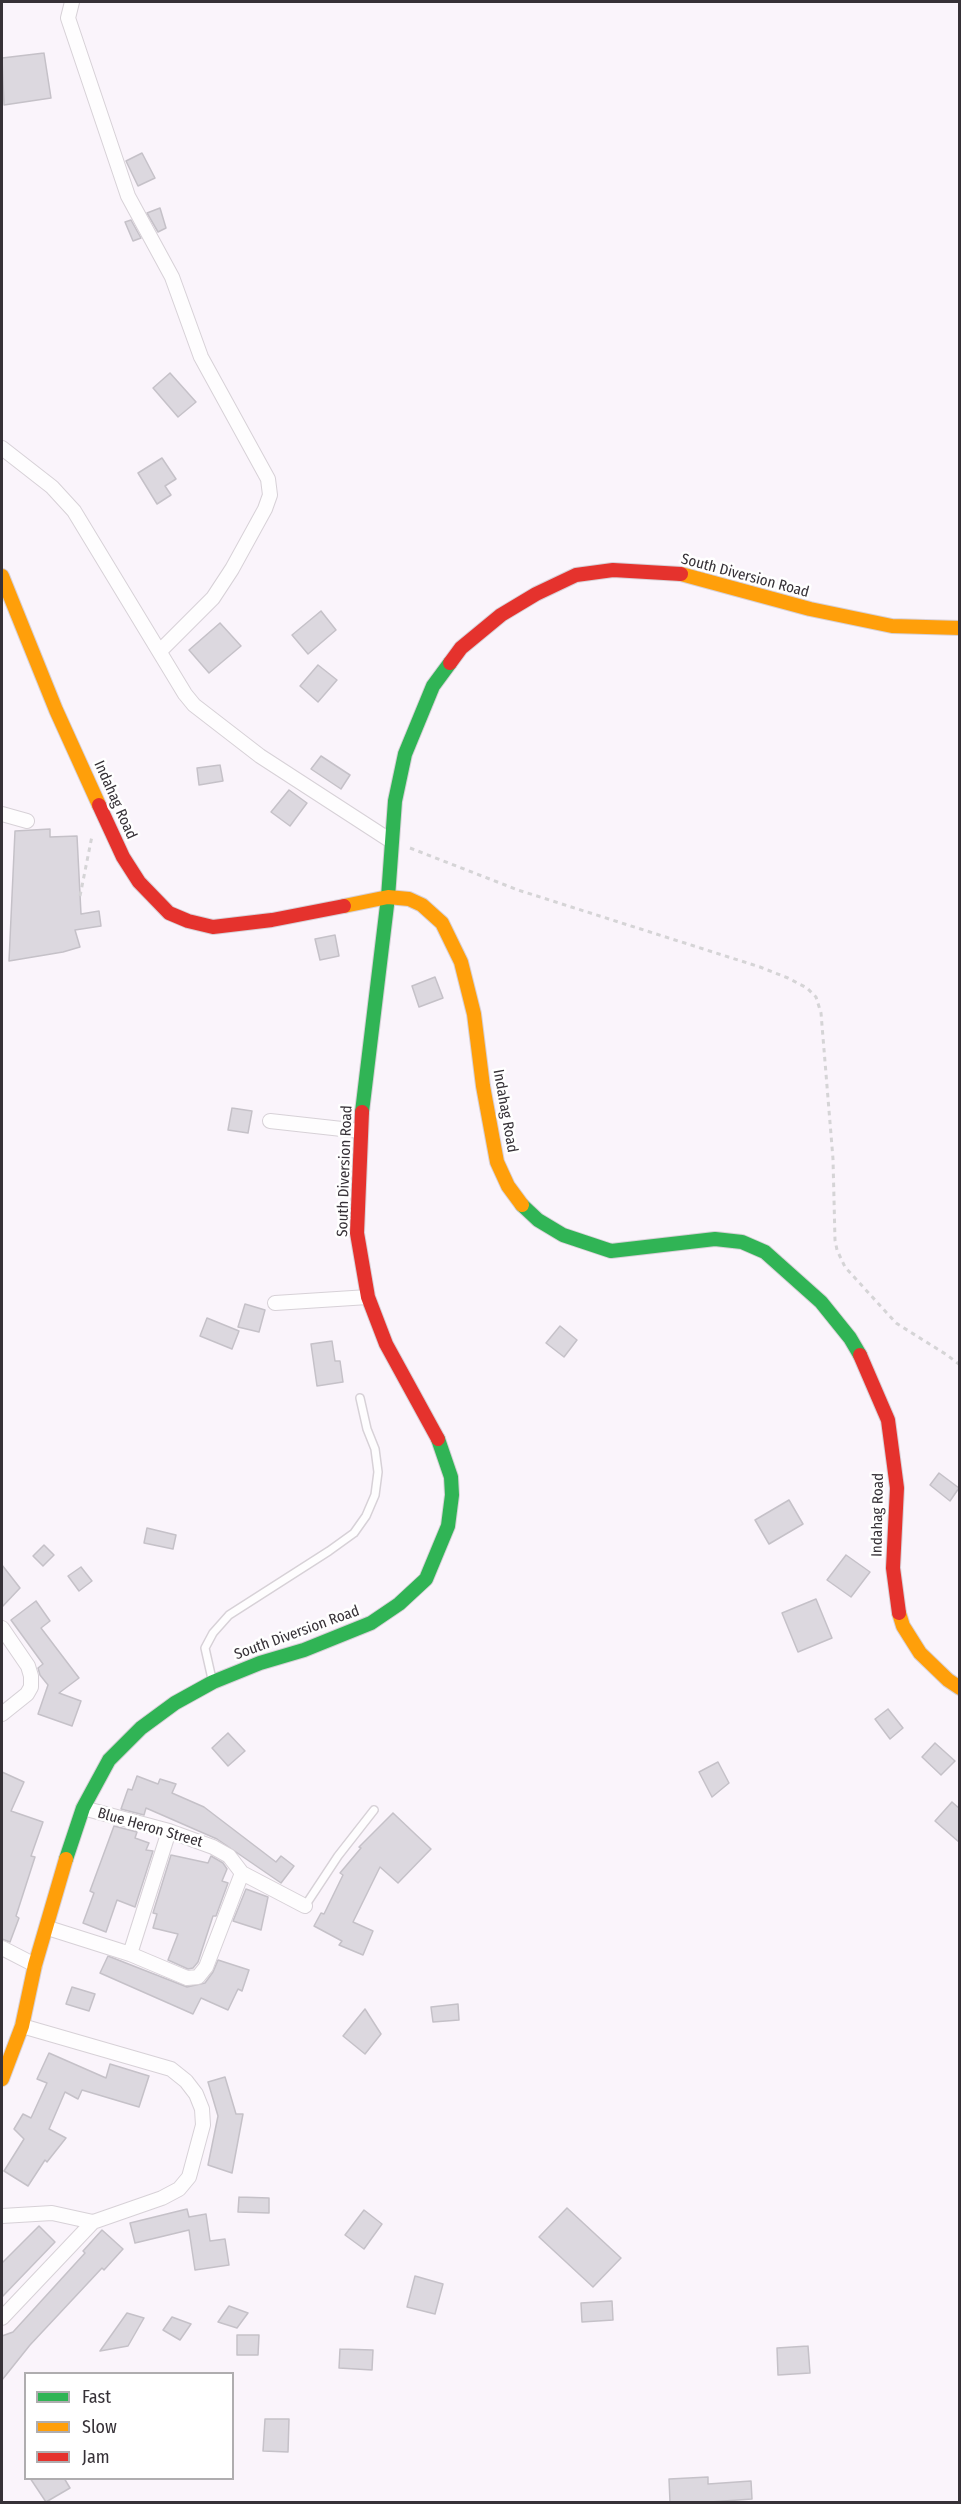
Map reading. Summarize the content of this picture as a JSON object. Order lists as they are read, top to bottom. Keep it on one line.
{"streets":{"main road":["South Diversion Road","Indahag Road"],"street":["Blue Heron Street"]},"crossings":[["South Diversion Road","Indahag Road"],["South Diversion Road","Blue Heron Street"]],"legend":["Fast","Slow","Jam"]}
